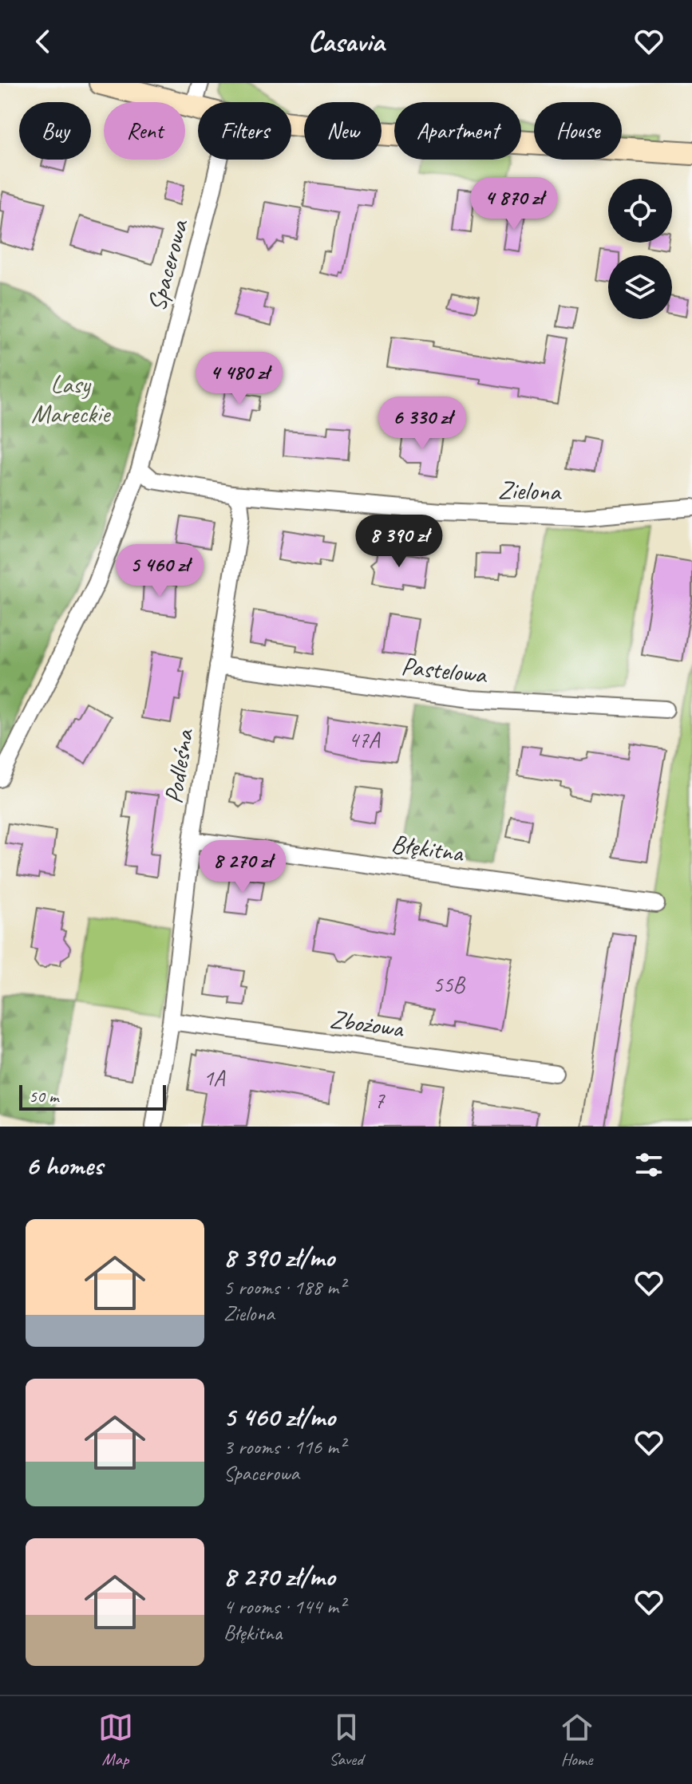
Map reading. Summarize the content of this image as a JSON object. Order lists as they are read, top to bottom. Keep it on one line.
{"streets":{"street":["Spacerowa","Zielona","Pastelowa","Podleśna","Błękitna","Zbożowa"]},"crossings":[["Spacerowa","Zielona"],["Zielona","Podleśna"],["Pastelowa","Podleśna"],["Podleśna","Błękitna"],["Podleśna","Zbożowa"]],"parks":["Lasy Mareckie"],"house_numbers":["47A","55B","1A","7"],"scale_bar":"50 m","page":{"header":"Casavia","chip":["Buy","Rent","Filters","New","Apartment","House"],"price":["4 870 zł","4 480 zł","6 330 zł","8 390 zł","5 460 zł","8 270 zł"],"scale":"50 m","heading":"6 homes","list":[{"name":"8 390 zł/mo","note":"5 rooms · 188 m² · Zielona"},{"name":"5 460 zł/mo","note":"3 rooms · 116 m² · Spacerowa"},{"name":"8 270 zł/mo","note":"4 rooms · 144 m² · Błękitna"}],"tabs":["Map","Saved","Home"]}}
